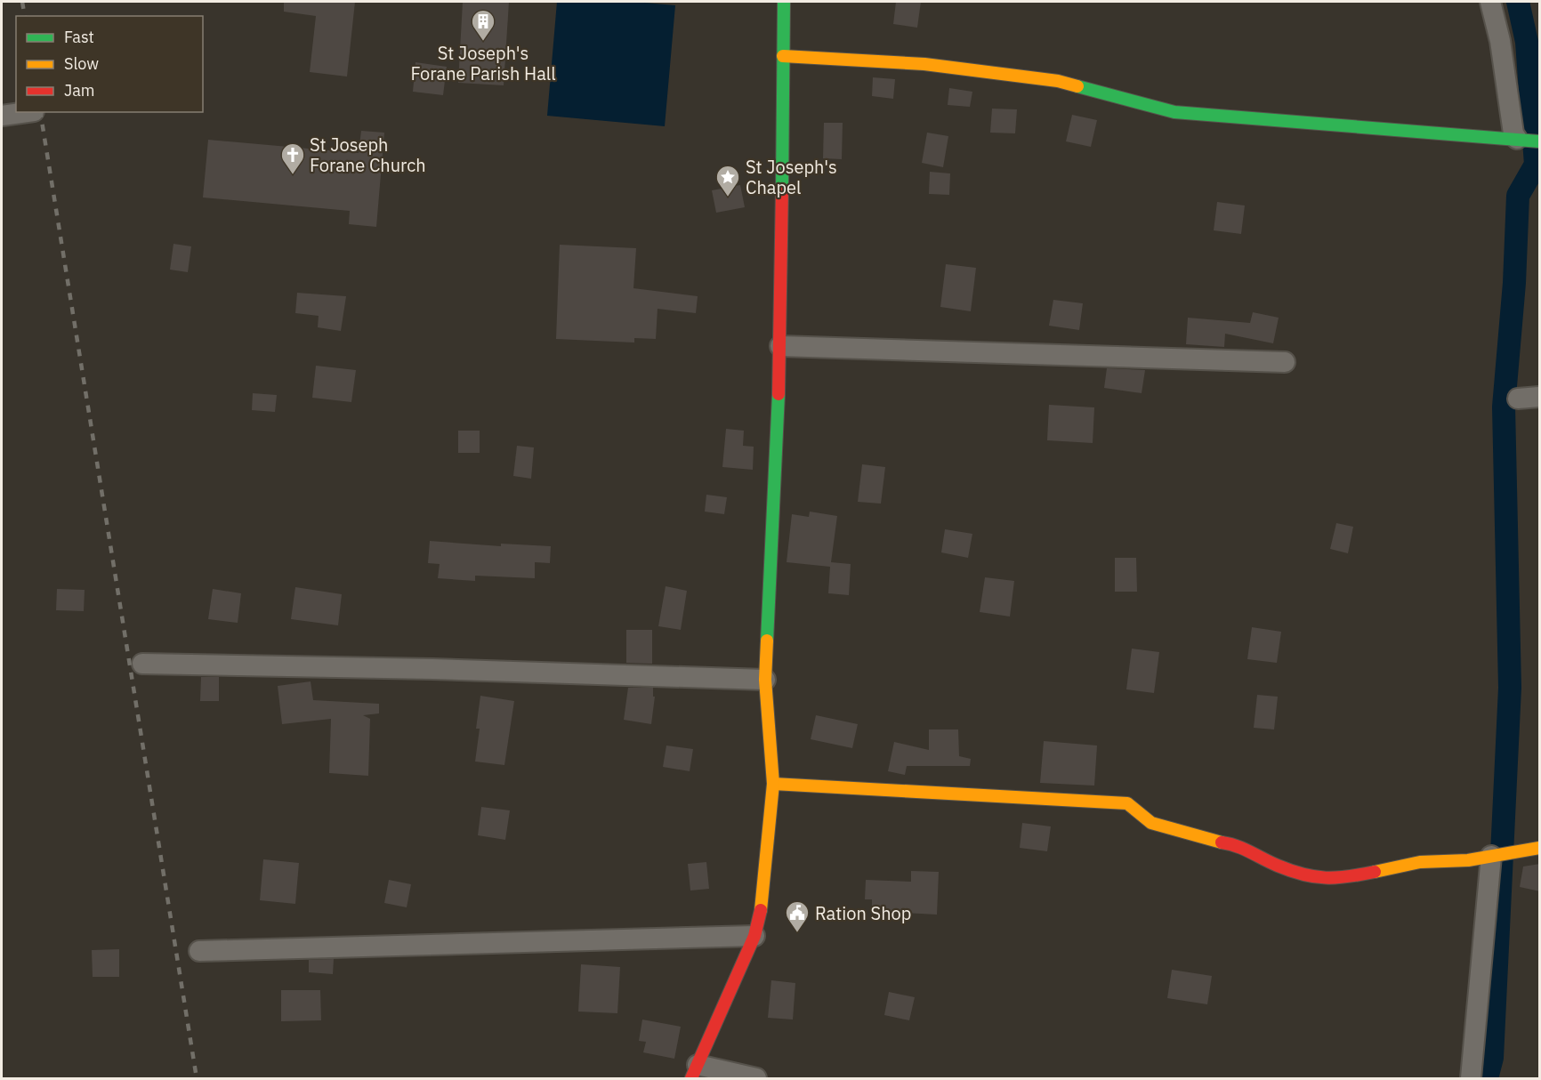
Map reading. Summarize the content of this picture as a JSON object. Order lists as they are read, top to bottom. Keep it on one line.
{"places":{"building":["St Joseph's Forane Parish Hall"],"church":["St Joseph Forane Church"],"place":["St Joseph's Chapel"],"public building":["Ration Shop"]},"legend":["Fast","Slow","Jam"]}
